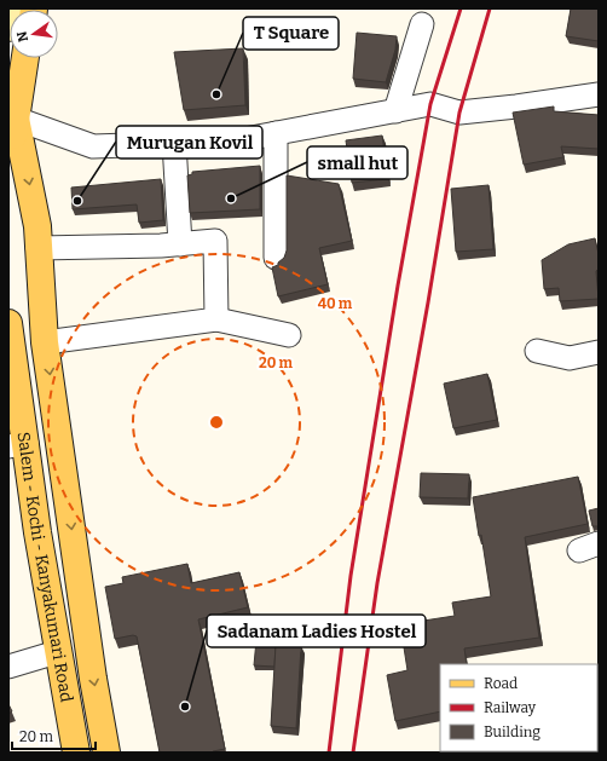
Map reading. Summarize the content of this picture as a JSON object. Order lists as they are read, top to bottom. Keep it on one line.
{"streets":{"main road":["Salem - Kochi - Kanyakumari Road"]},"places":["T Square","small hut","Murugan Kovil","Sadanam Ladies Hostel"],"legend":["Road","Railway","Building"],"scale_bar":"20 m","north":"left","rings":["40 m","20 m"]}
